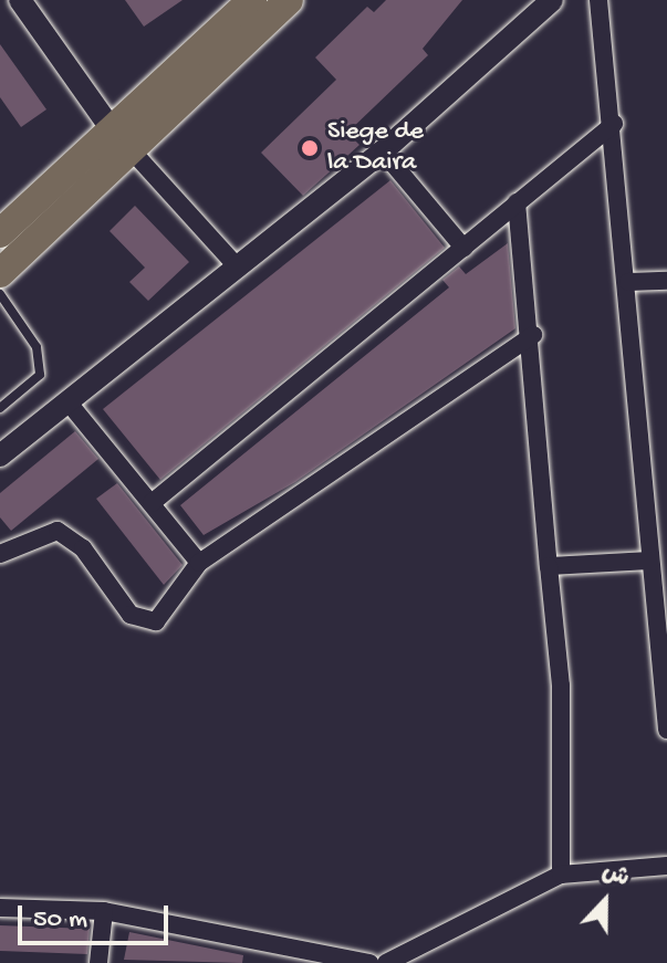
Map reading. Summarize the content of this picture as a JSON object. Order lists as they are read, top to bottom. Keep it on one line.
{"places":["Siege de la Daira"],"scale_bar":"50 m","north":"top"}
